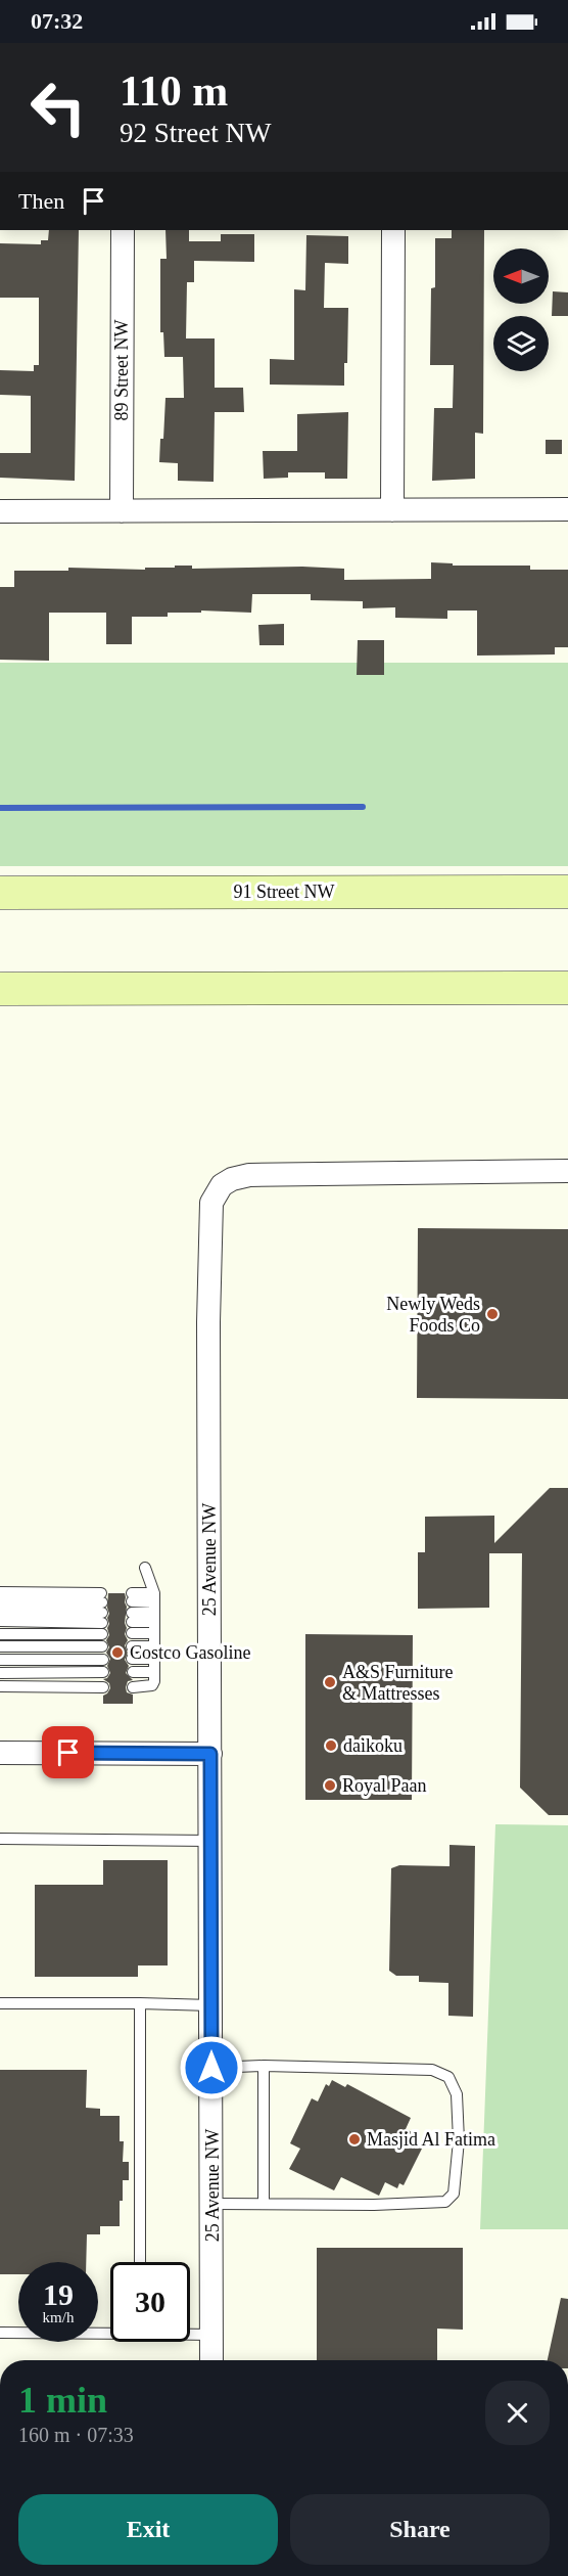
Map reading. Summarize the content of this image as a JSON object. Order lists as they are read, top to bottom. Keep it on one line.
{"streets":{"main road":["91 Street NW"],"street":["89 Street NW","25 Avenue NW"]},"places":["Newly Weds Foods Co","Costco Gasoline","A&S Furniture & Mattresses","daikoku","Royal Paan","Masjid Al Fatima"],"north":"left","page":{"status":"07:32","turn":["110 m","92 Street NW"],"then":"Then","speed":"19 km/h","limit":"30","heading":["1 min","160 m · 07:33"],"buttons":["Exit","Share"]}}
